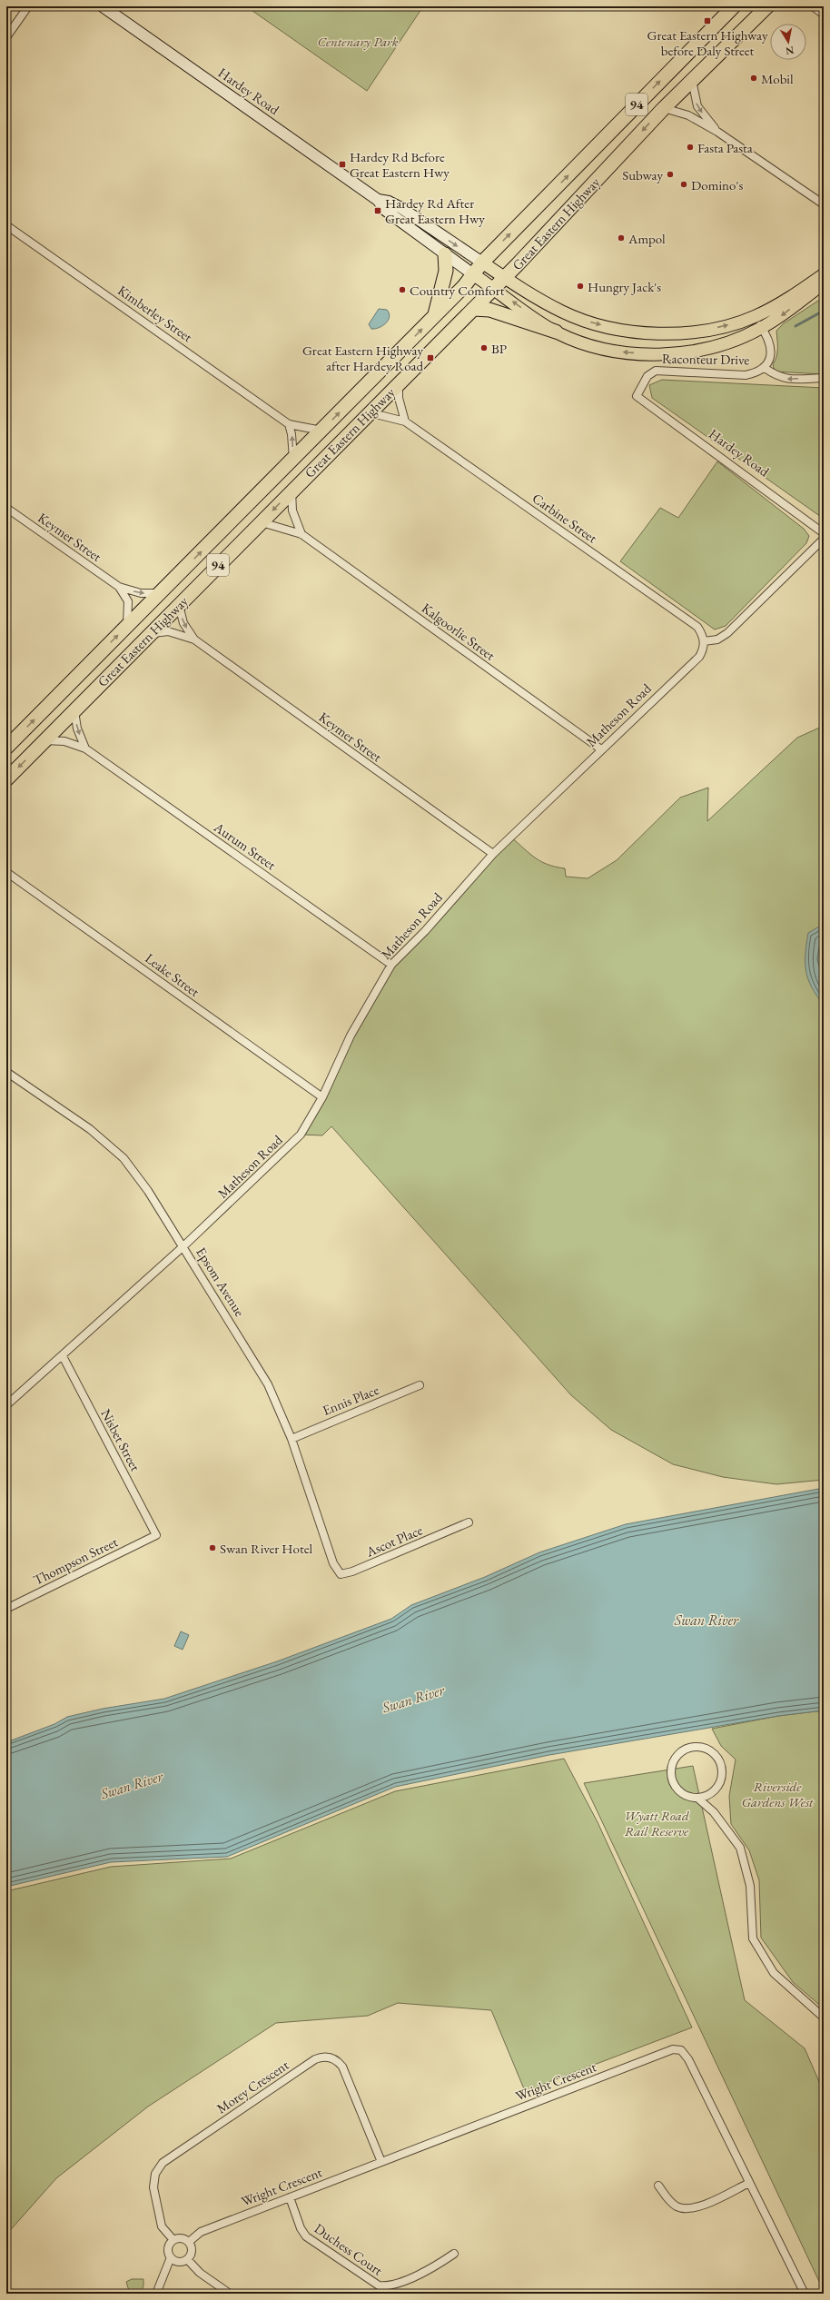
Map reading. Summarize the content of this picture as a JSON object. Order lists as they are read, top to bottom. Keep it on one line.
{"streets":{"highway":["94","Great Eastern Highway"],"main road":["Hardey Road"],"street":["Kimberley Street","Raconteur Drive","Carbine Street","Keymer Street","Kalgoorlie Street","Matheson Road","Aurum Street","Leake Street","Epsom Avenue","Ennis Place","Nisbet Street","Ascot Place","Thompson Street","Wright Crescent","Morey Crescent","Duchess Court"]},"crossings":[["Hardey Road","Great Eastern Highway"],["Hardey Road","Raconteur Drive"],["Great Eastern Highway","Kimberley Street"],["Great Eastern Highway","Carbine Street"],["Great Eastern Highway","Keymer Street"],["Great Eastern Highway","Kalgoorlie Street"],["Great Eastern Highway","Aurum Street"],["Carbine Street","Matheson Road"],["Keymer Street","Matheson Road"],["Kalgoorlie Street","Matheson Road"],["Matheson Road","Aurum Street"],["Matheson Road","Leake Street"],["Matheson Road","Epsom Avenue"],["Matheson Road","Nisbet Street"],["Epsom Avenue","Ennis Place"],["Epsom Avenue","Ascot Place"],["Nisbet Street","Thompson Street"],["Wright Crescent","Morey Crescent"],["Wright Crescent","Duchess Court"]],"water":["Swan River"],"parks":["Centenary Park","Riverside Gardens West","Wyatt Road Rail Reserve"],"places":{"transit":["Great Eastern Highway before Daly Street","Hardey Rd Before Great Eastern Hwy","Hardey Rd After Great Eastern Hwy","Great Eastern Highway after Hardey Road"],"other":["Mobil","Fasta Pasta","Subway","Domino's","Ampol","Hungry Jack's","Country Comfort","BP","Swan River Hotel"]},"north":"bottom"}
